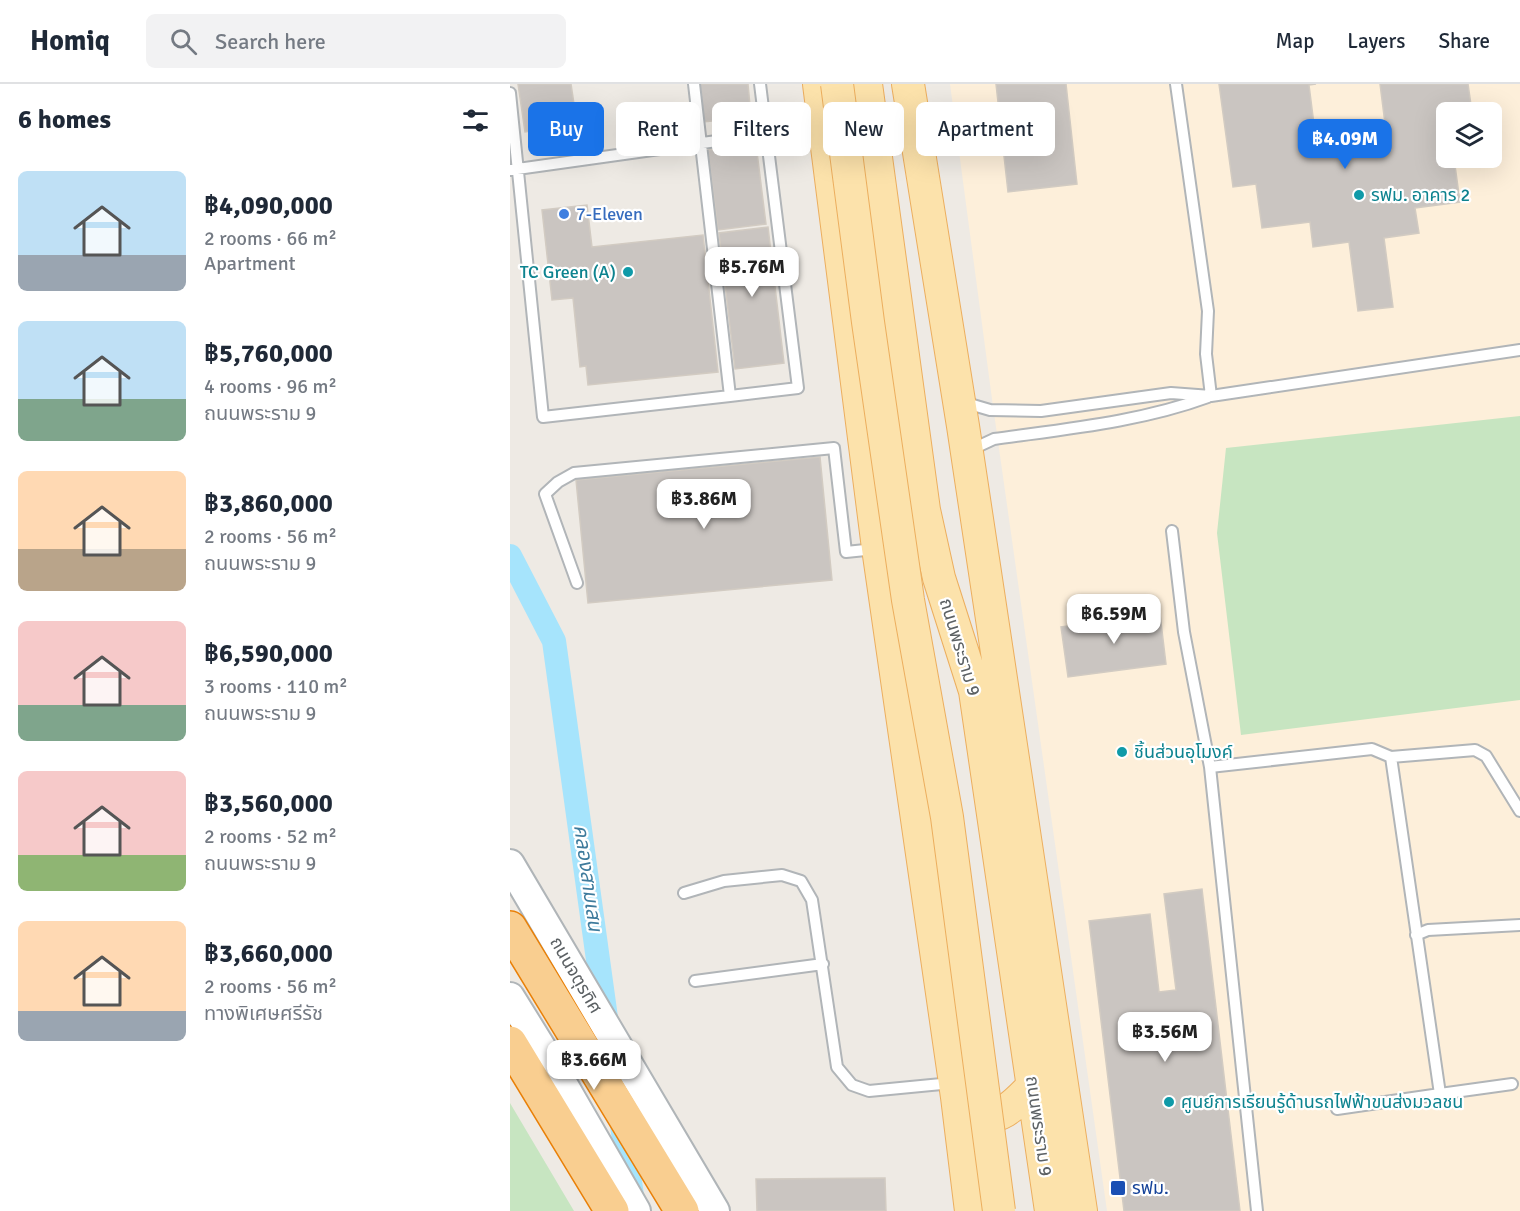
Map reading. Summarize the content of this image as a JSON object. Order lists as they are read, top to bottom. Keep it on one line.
{"streets":{"main road":["ถนนพระราม 9","ถนนจตุรทิศ"]},"water":["คลองสามเสน"],"places":{"other":["รฟม. อาคาร 2","7-Eleven","TC Green (A)","ชิ้นส่วนอุโมงค์","ศูนย์การเรียนรู้ด้านรถไฟฟ้าขนส่งมวลชน"],"transit":["รฟม."]},"page":{"header":"Homiq","search":"Search here","nav":["Map","Layers","Share"],"heading":"6 homes","chip":["Buy","Rent","Filters","New","Apartment"],"price":["฿4.09M","฿5.76M","฿3.86M","฿6.59M","฿3.56M","฿3.66M"],"list":[{"name":"฿4,090,000","note":"2 rooms · 66 m² · Apartment"},{"name":"฿5,760,000","note":"4 rooms · 96 m² · ถนนพระราม 9"},{"name":"฿3,860,000","note":"2 rooms · 56 m² · ถนนพระราม 9"},{"name":"฿6,590,000","note":"3 rooms · 110 m² · ถนนพระราม 9"},{"name":"฿3,560,000","note":"2 rooms · 52 m² · ถนนพระราม 9"},{"name":"฿3,660,000","note":"2 rooms · 56 m² · ทางพิเศษศรีรัช"}]}}
